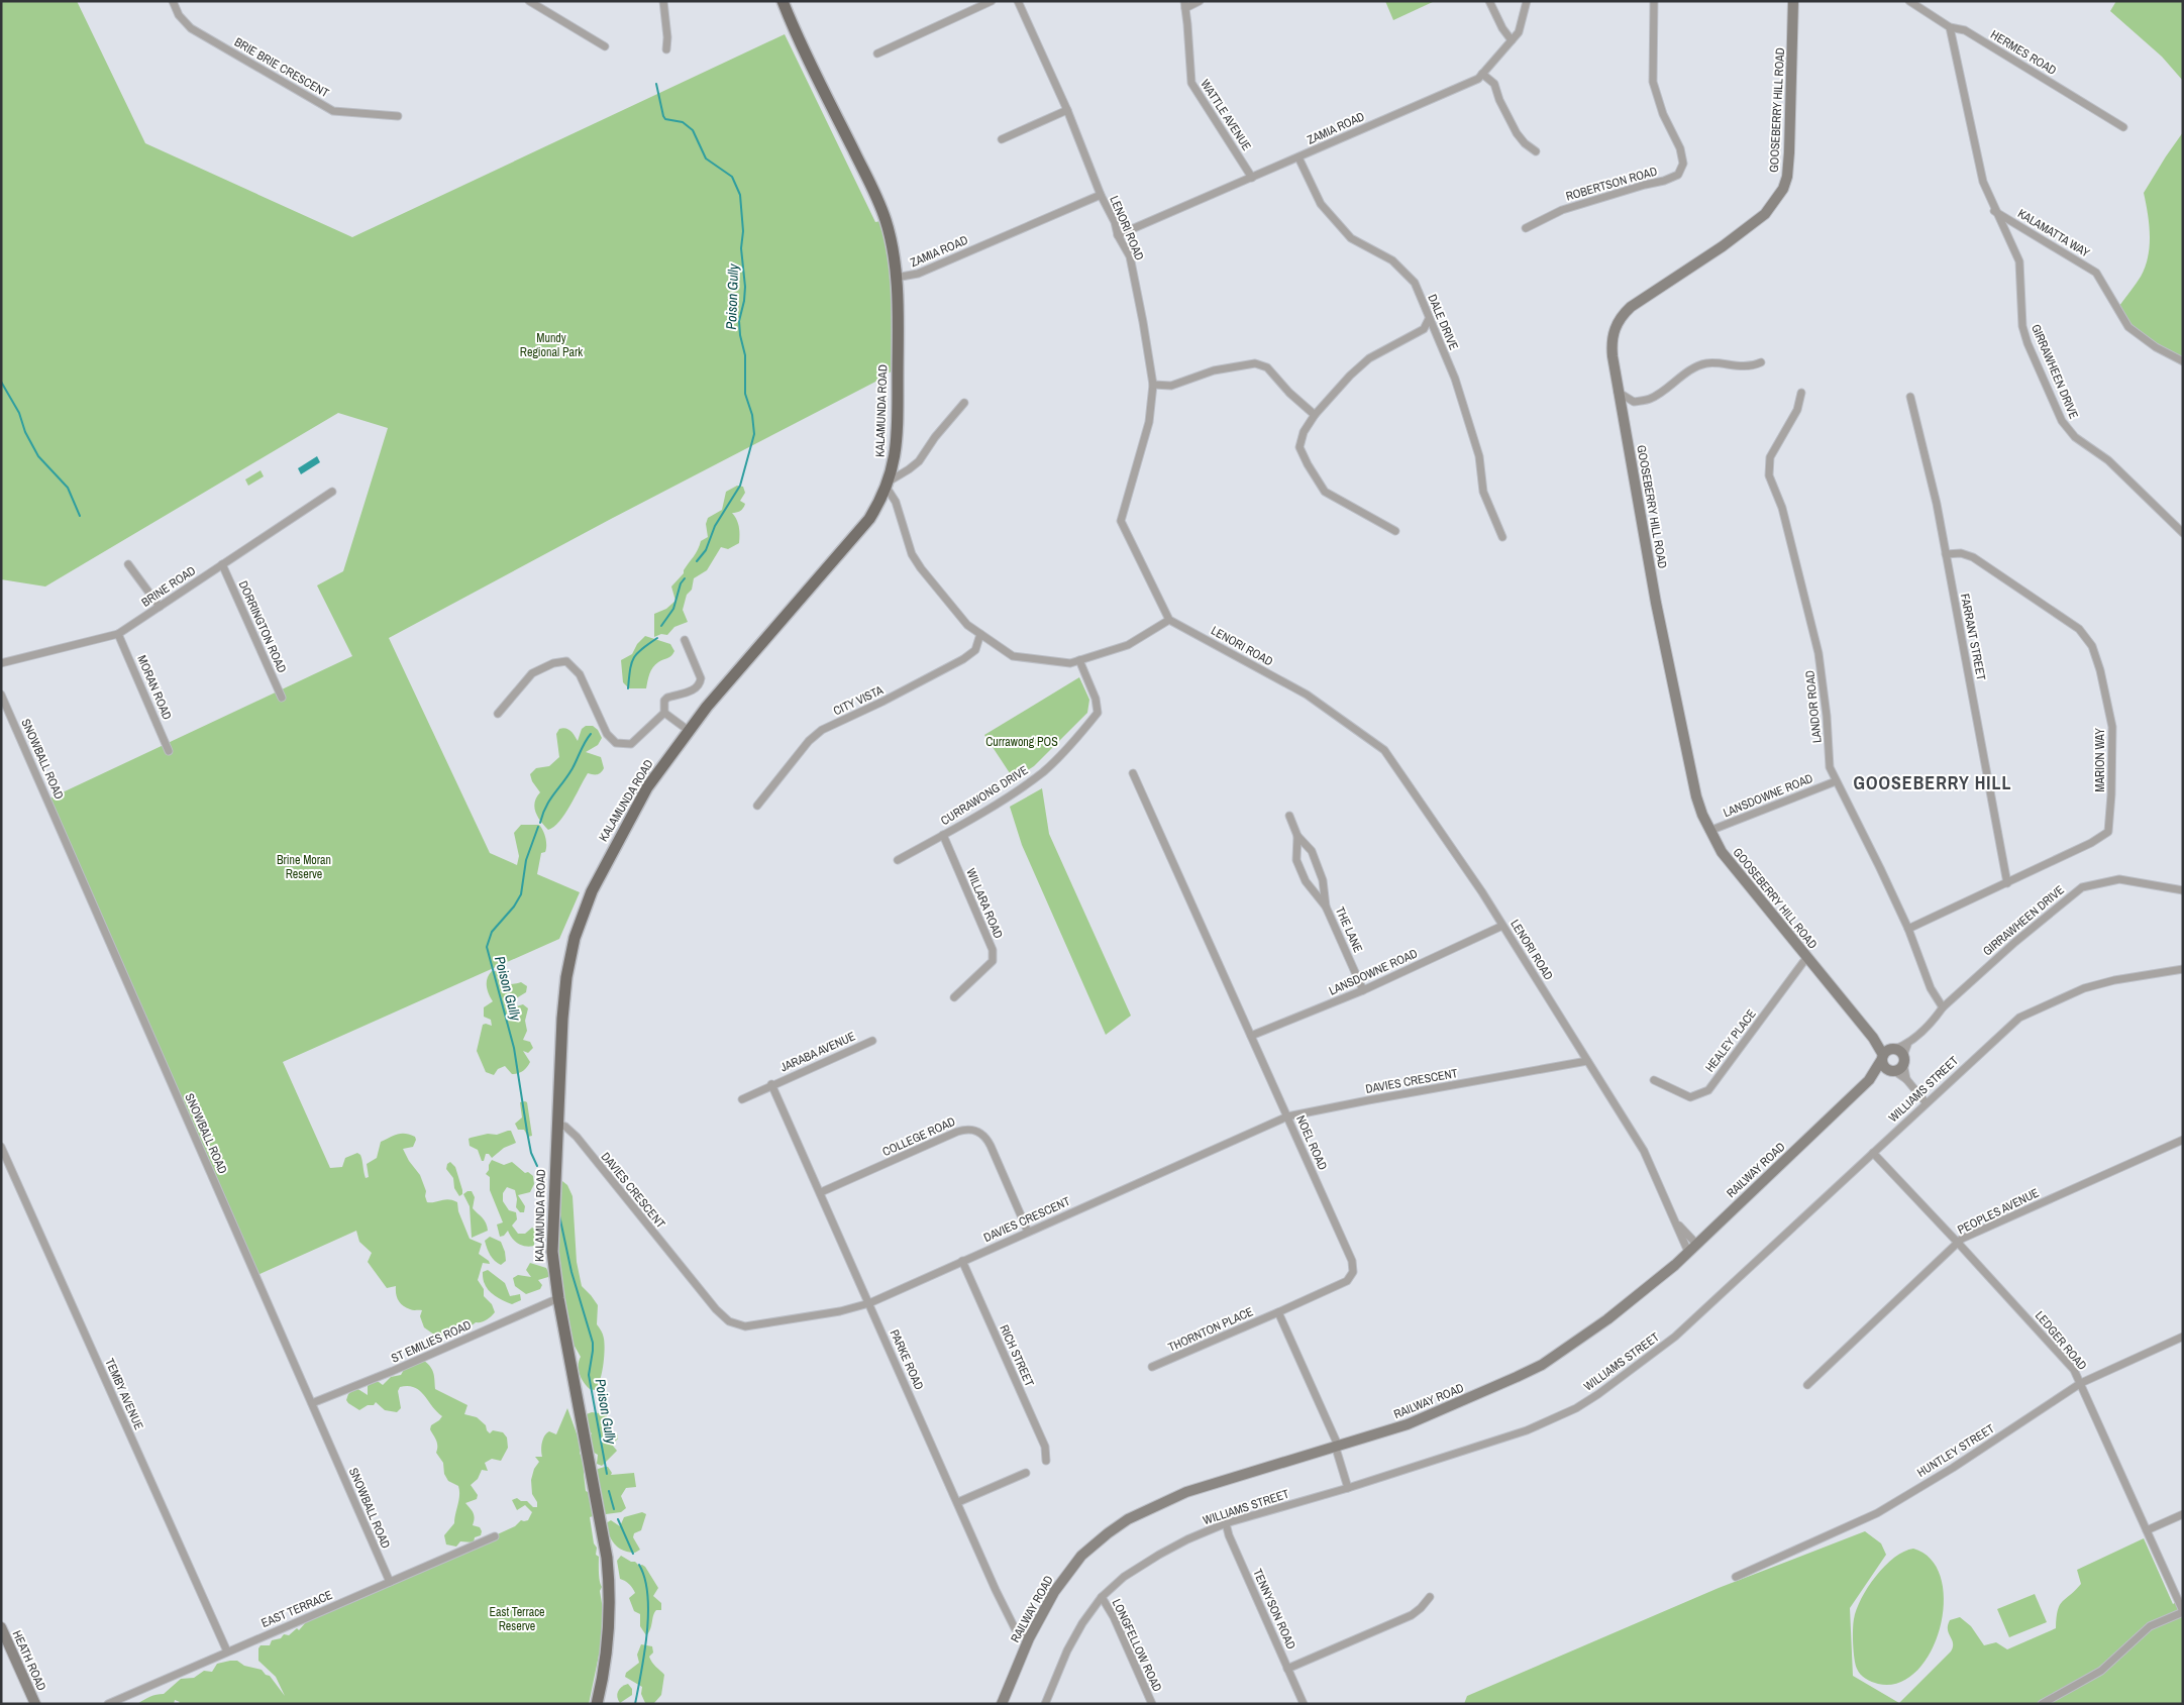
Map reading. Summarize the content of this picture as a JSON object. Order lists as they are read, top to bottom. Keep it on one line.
{"streets":{"main road":["KALAMUNDA ROAD"],"street":["HERMES ROAD","BRIE BRIE CRESCENT","GOOSEBERRY HILL ROAD","WATTLE AVENUE","ZAMIA ROAD","ROBERTSON ROAD","LENORI ROAD","KALAMATTA WAY","DALE DRIVE","GIRRAWHEEN DRIVE","BRINE ROAD","DORRINGTON ROAD","FARRANT STREET","MORAN ROAD","CITY VISTA","LANDOR ROAD","SNOWBALL ROAD","MARION WAY","CURRAWONG DRIVE","LANSDOWNE ROAD","WILLARA ROAD","THE LANE","HEALEY PLACE","JARABA AVENUE","DAVIES CRESCENT","WILLIAMS STREET","COLLEGE ROAD","NOEL ROAD","RAILWAY ROAD","PEOPLES AVENUE","THORNTON PLACE","LEDGER ROAD","ST EMILIES ROAD","RICH STREET","PARKE ROAD","TEMBY AVENUE","HUNTLEY STREET","EAST TERRACE","TENNYSON ROAD","LONGFELLOW ROAD","HEATH ROAD"]},"crossings":[["HERMES ROAD","GIRRAWHEEN DRIVE"],["GOOSEBERRY HILL ROAD","GIRRAWHEEN DRIVE"],["GOOSEBERRY HILL ROAD","LANSDOWNE ROAD"],["GOOSEBERRY HILL ROAD","HEALEY PLACE"],["GOOSEBERRY HILL ROAD","RAILWAY ROAD"],["WATTLE AVENUE","ZAMIA ROAD"],["ZAMIA ROAD","LENORI ROAD"],["ZAMIA ROAD","DALE DRIVE"],["ZAMIA ROAD","KALAMUNDA ROAD"],["LENORI ROAD","LANSDOWNE ROAD"],["LENORI ROAD","DAVIES CRESCENT"],["LENORI ROAD","RAILWAY ROAD"],["KALAMATTA WAY","GIRRAWHEEN DRIVE"],["GIRRAWHEEN DRIVE","LANDOR ROAD"],["GIRRAWHEEN DRIVE","RAILWAY ROAD"],["KALAMUNDA ROAD","DAVIES CRESCENT"],["KALAMUNDA ROAD","ST EMILIES ROAD"],["BRINE ROAD","DORRINGTON ROAD"],["BRINE ROAD","MORAN ROAD"],["FARRANT STREET","MARION WAY"],["LANDOR ROAD","MARION WAY"],["LANDOR ROAD","LANSDOWNE ROAD"],["SNOWBALL ROAD","ST EMILIES ROAD"],["SNOWBALL ROAD","EAST TERRACE"],["CURRAWONG DRIVE","WILLARA ROAD"],["LANSDOWNE ROAD","THE LANE"],["LANSDOWNE ROAD","NOEL ROAD"],["JARABA AVENUE","PARKE ROAD"],["DAVIES CRESCENT","COLLEGE ROAD"],["DAVIES CRESCENT","NOEL ROAD"],["DAVIES CRESCENT","RICH STREET"],["DAVIES CRESCENT","PARKE ROAD"],["WILLIAMS STREET","LEDGER ROAD"],["WILLIAMS STREET","TENNYSON ROAD"],["WILLIAMS STREET","LONGFELLOW ROAD"],["COLLEGE ROAD","PARKE ROAD"],["NOEL ROAD","THORNTON PLACE"],["RAILWAY ROAD","PARKE ROAD"],["PEOPLES AVENUE","LEDGER ROAD"],["LEDGER ROAD","HUNTLEY STREET"],["TEMBY AVENUE","EAST TERRACE"]],"districts":["GOOSEBERRY HILL"],"water":["Poison Gully"],"parks":["Mundy Regional Park","Currawong POS","Brine Moran Reserve","East Terrace Reserve"]}
